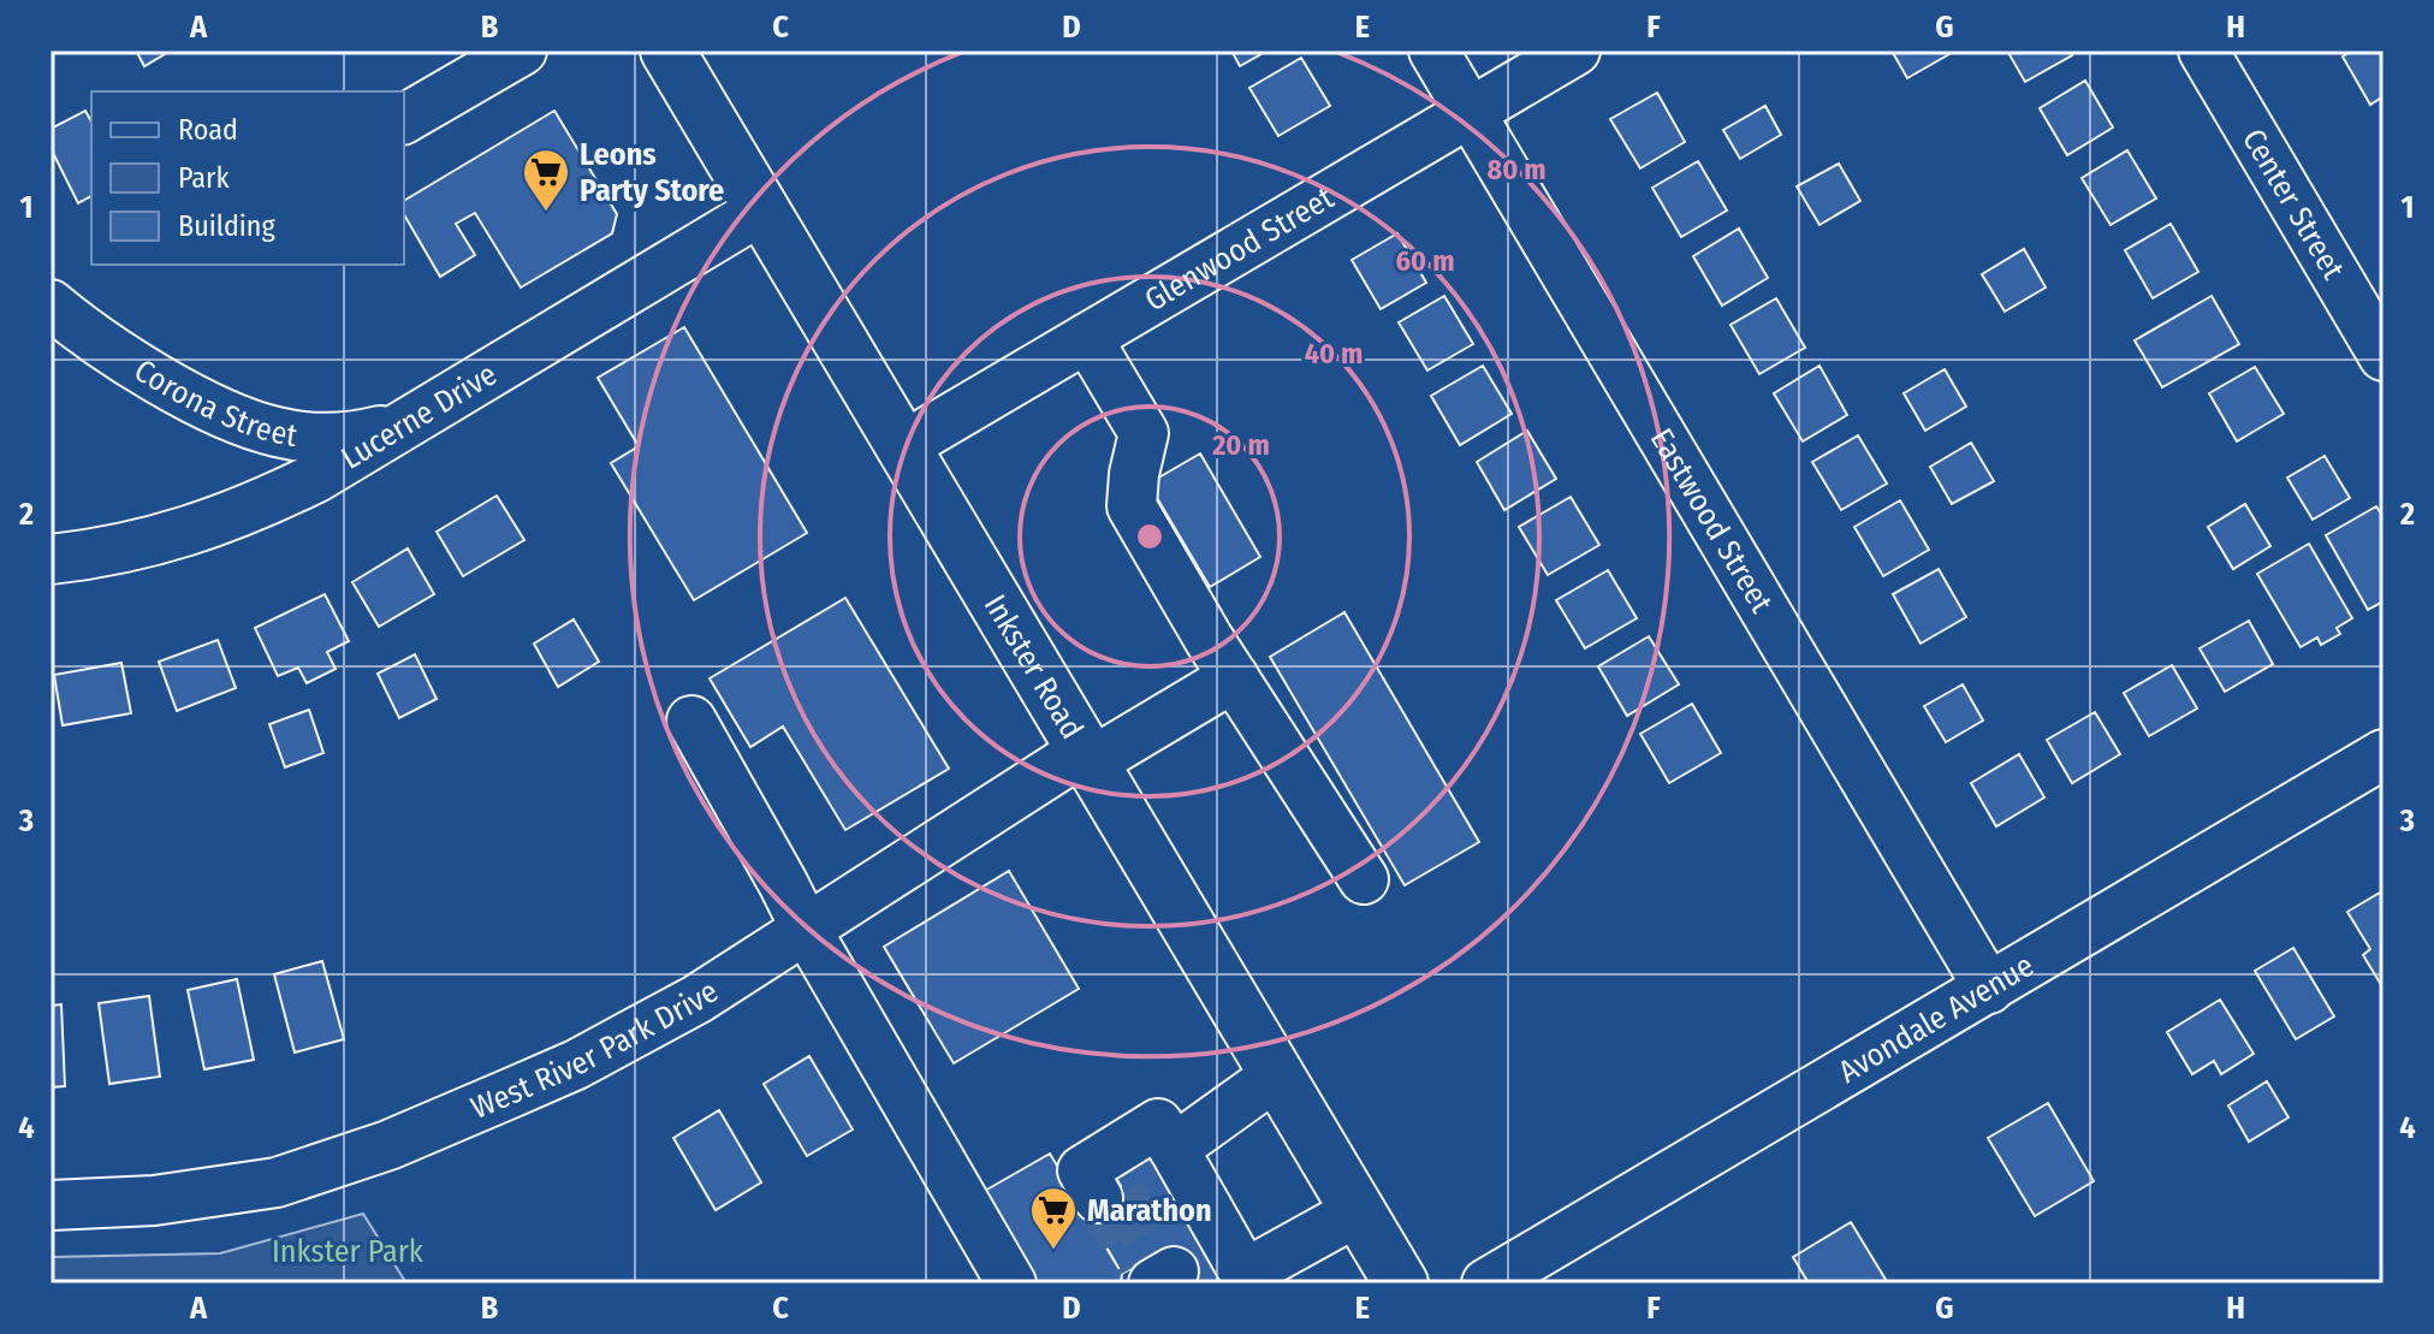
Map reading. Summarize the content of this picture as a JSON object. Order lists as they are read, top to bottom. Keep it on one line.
{"streets":{"main road":["Inkster Road"],"street":["Center Street","Glenwood Street","Corona Street","Lucerne Drive","Eastwood Street","Avondale Avenue","West River Park Drive"]},"crossings":[["Glenwood Street","Eastwood Street"],["Glenwood Street","Inkster Road"],["Corona Street","Lucerne Drive"],["Lucerne Drive","Inkster Road"],["Eastwood Street","Avondale Avenue"],["Inkster Road","West River Park Drive"]],"parks":["Inkster Park"],"places":{"supermarket":["Leons Party Store","Marathon"]},"legend":["Road","Park","Building"],"grid":{"columns":["A","B","C","D","E","F","G","H"],"rows":["1","2","3","4"]},"rings":["80 m","60 m","40 m","20 m"]}
